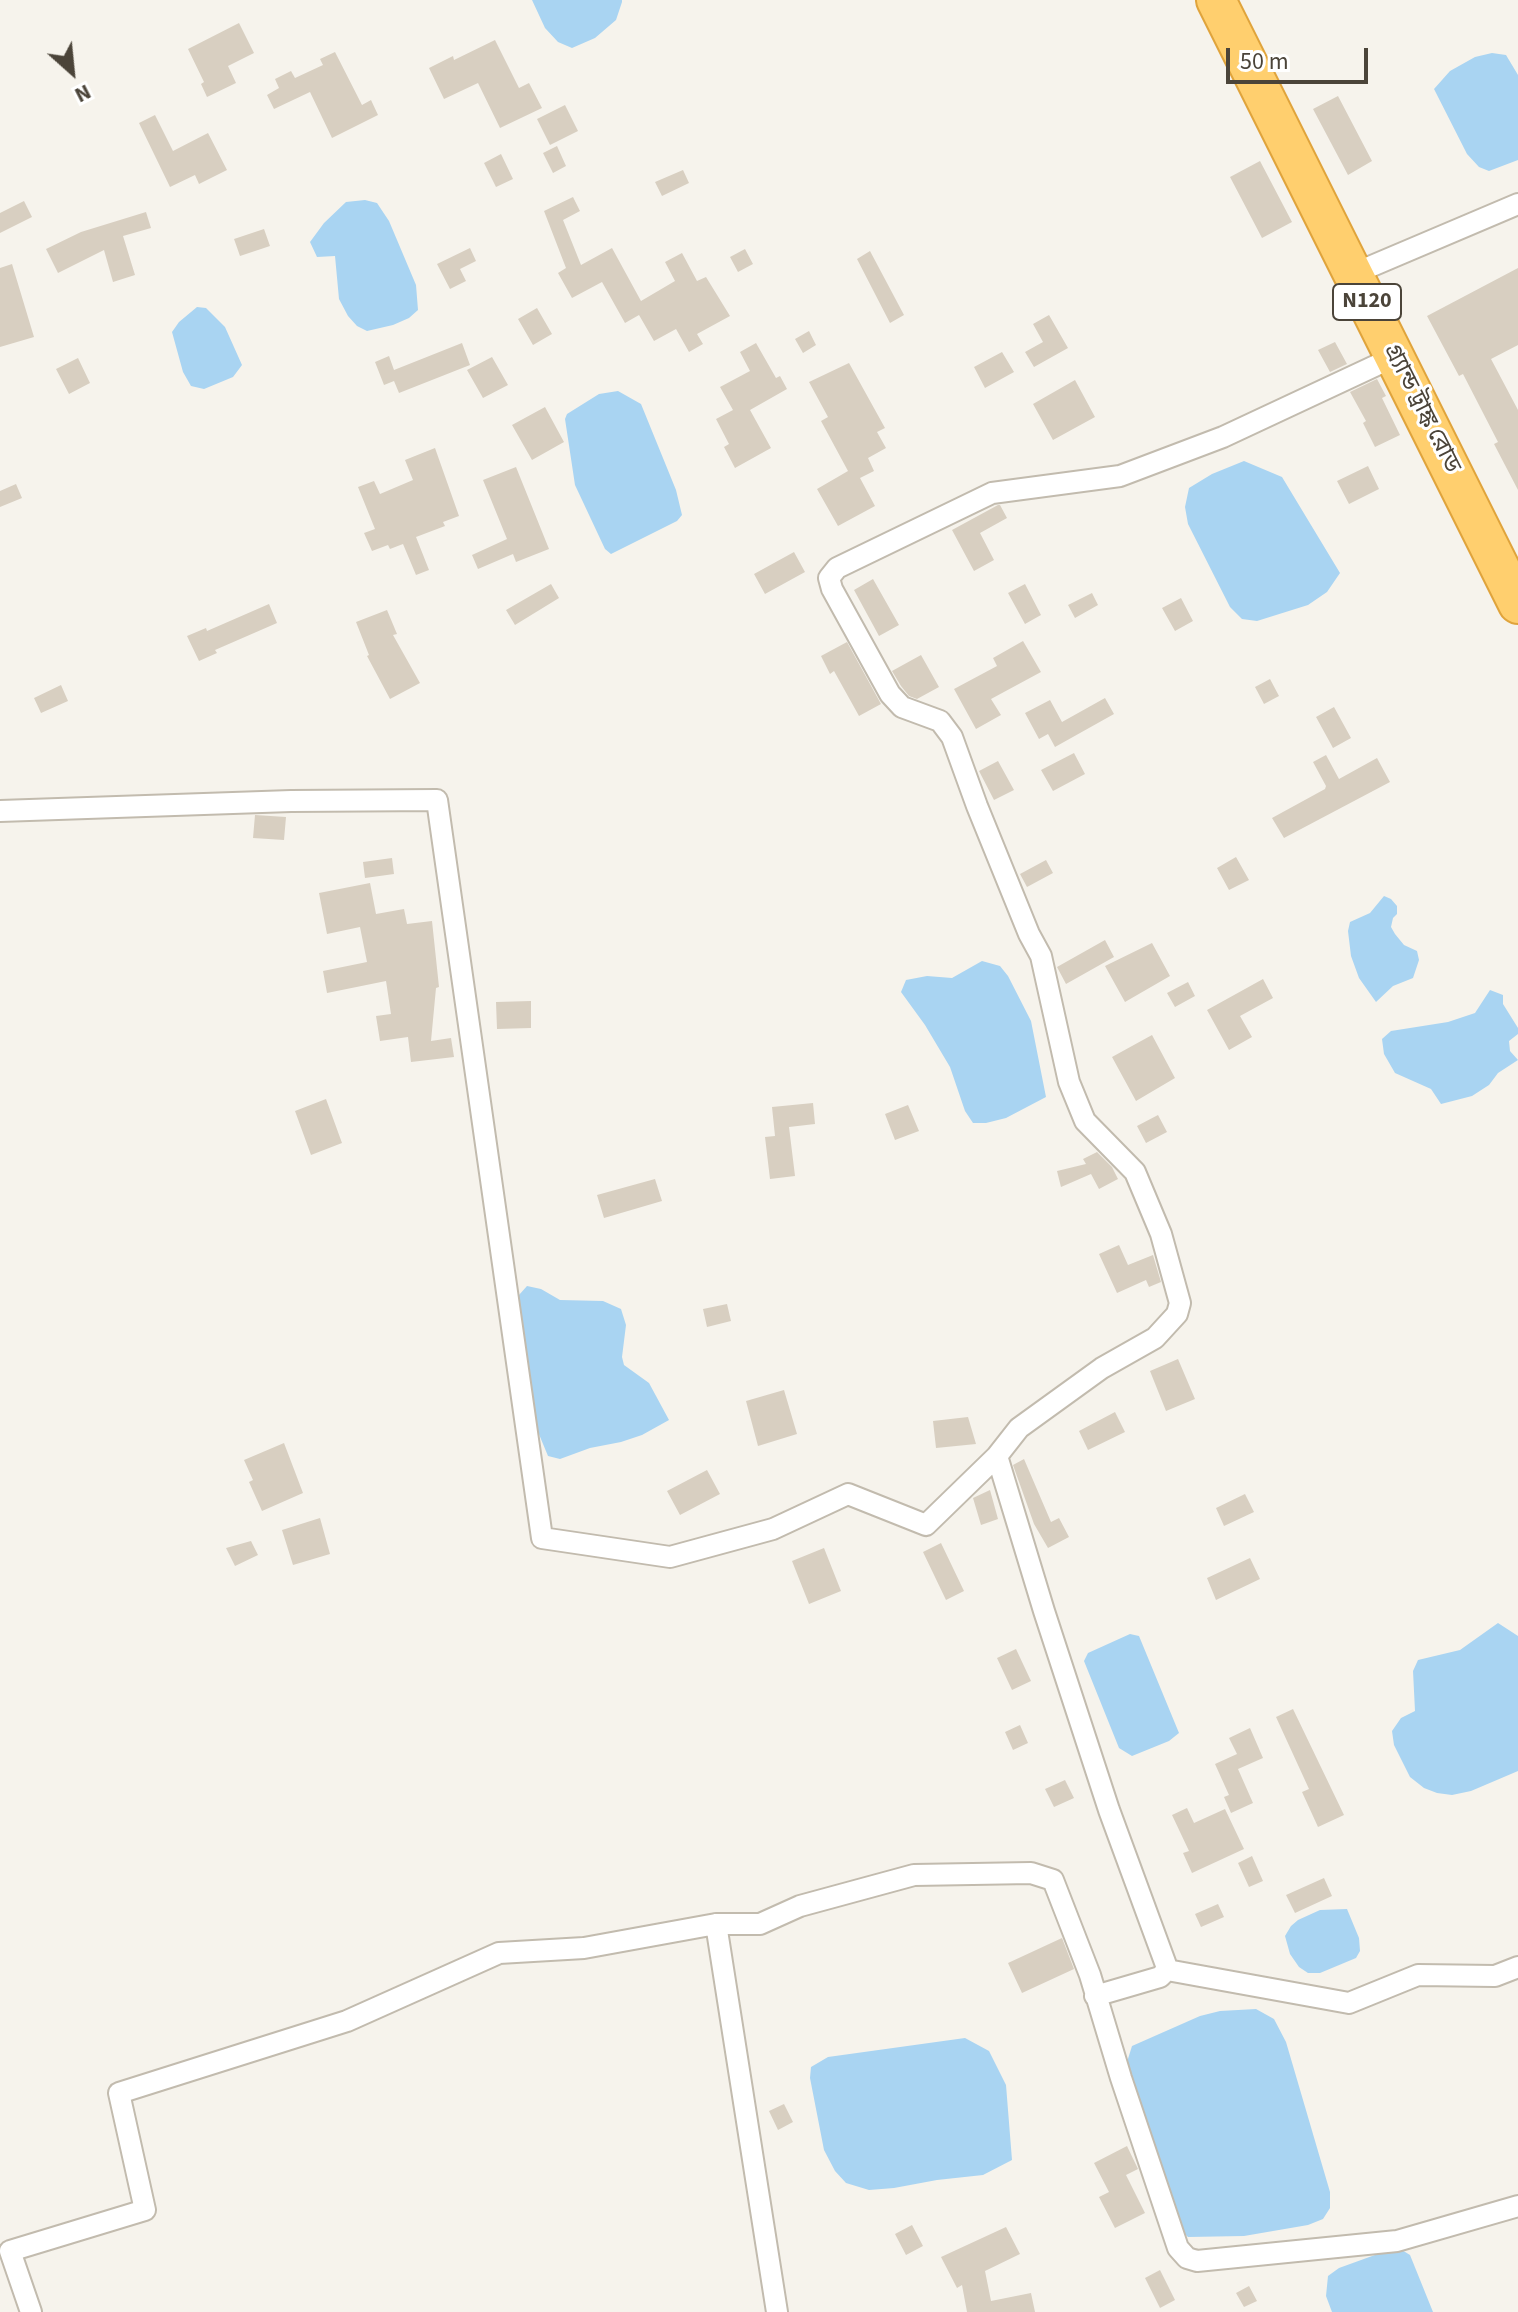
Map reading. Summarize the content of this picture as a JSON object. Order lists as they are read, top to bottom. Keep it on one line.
{"streets":{"highway":["N120","গ্র্যান্ড ট্রাঙ্ক রোড"]},"scale_bar":"50 m","north":"bottom right"}
